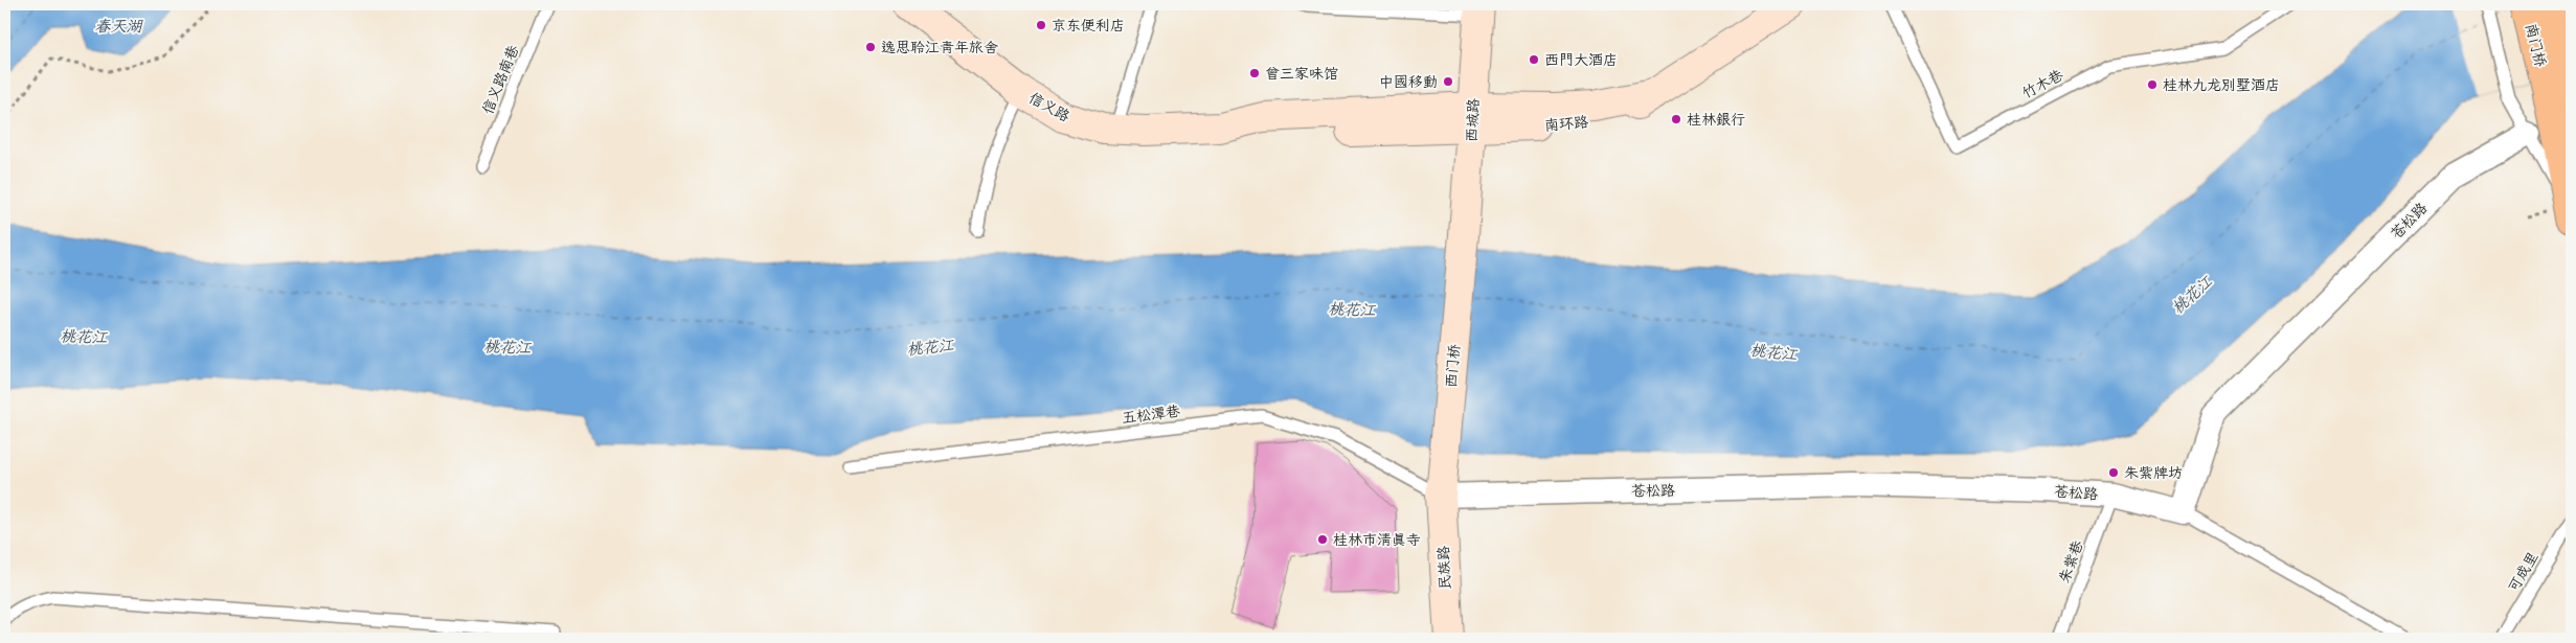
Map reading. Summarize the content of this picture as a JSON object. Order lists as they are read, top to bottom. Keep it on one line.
{"streets":{"highway":["南门桥"],"main road":["信义路","西城路","南环路","西门桥","民族路"],"street":["苍松路"],"lane":["信义路南巷","竹木巷","五松潭巷","朱紫巷","可成里"]},"crossings":[["信义路","南环路"],["西城路","南环路"],["西城路","西门桥"],["苍松路","西门桥"],["苍松路","五松潭巷"],["苍松路","朱紫巷"],["苍松路","民族路"],["西门桥","五松潭巷"],["西门桥","民族路"],["五松潭巷","民族路"]],"water":["春天湖","桃花江"],"places":["京东便利店","逸思聆江青年旅舍","西門大酒店","曾三家味馆","中國移動","桂林九龙别墅酒店","桂林銀行","朱紫牌坊","桂林市清真寺"]}
